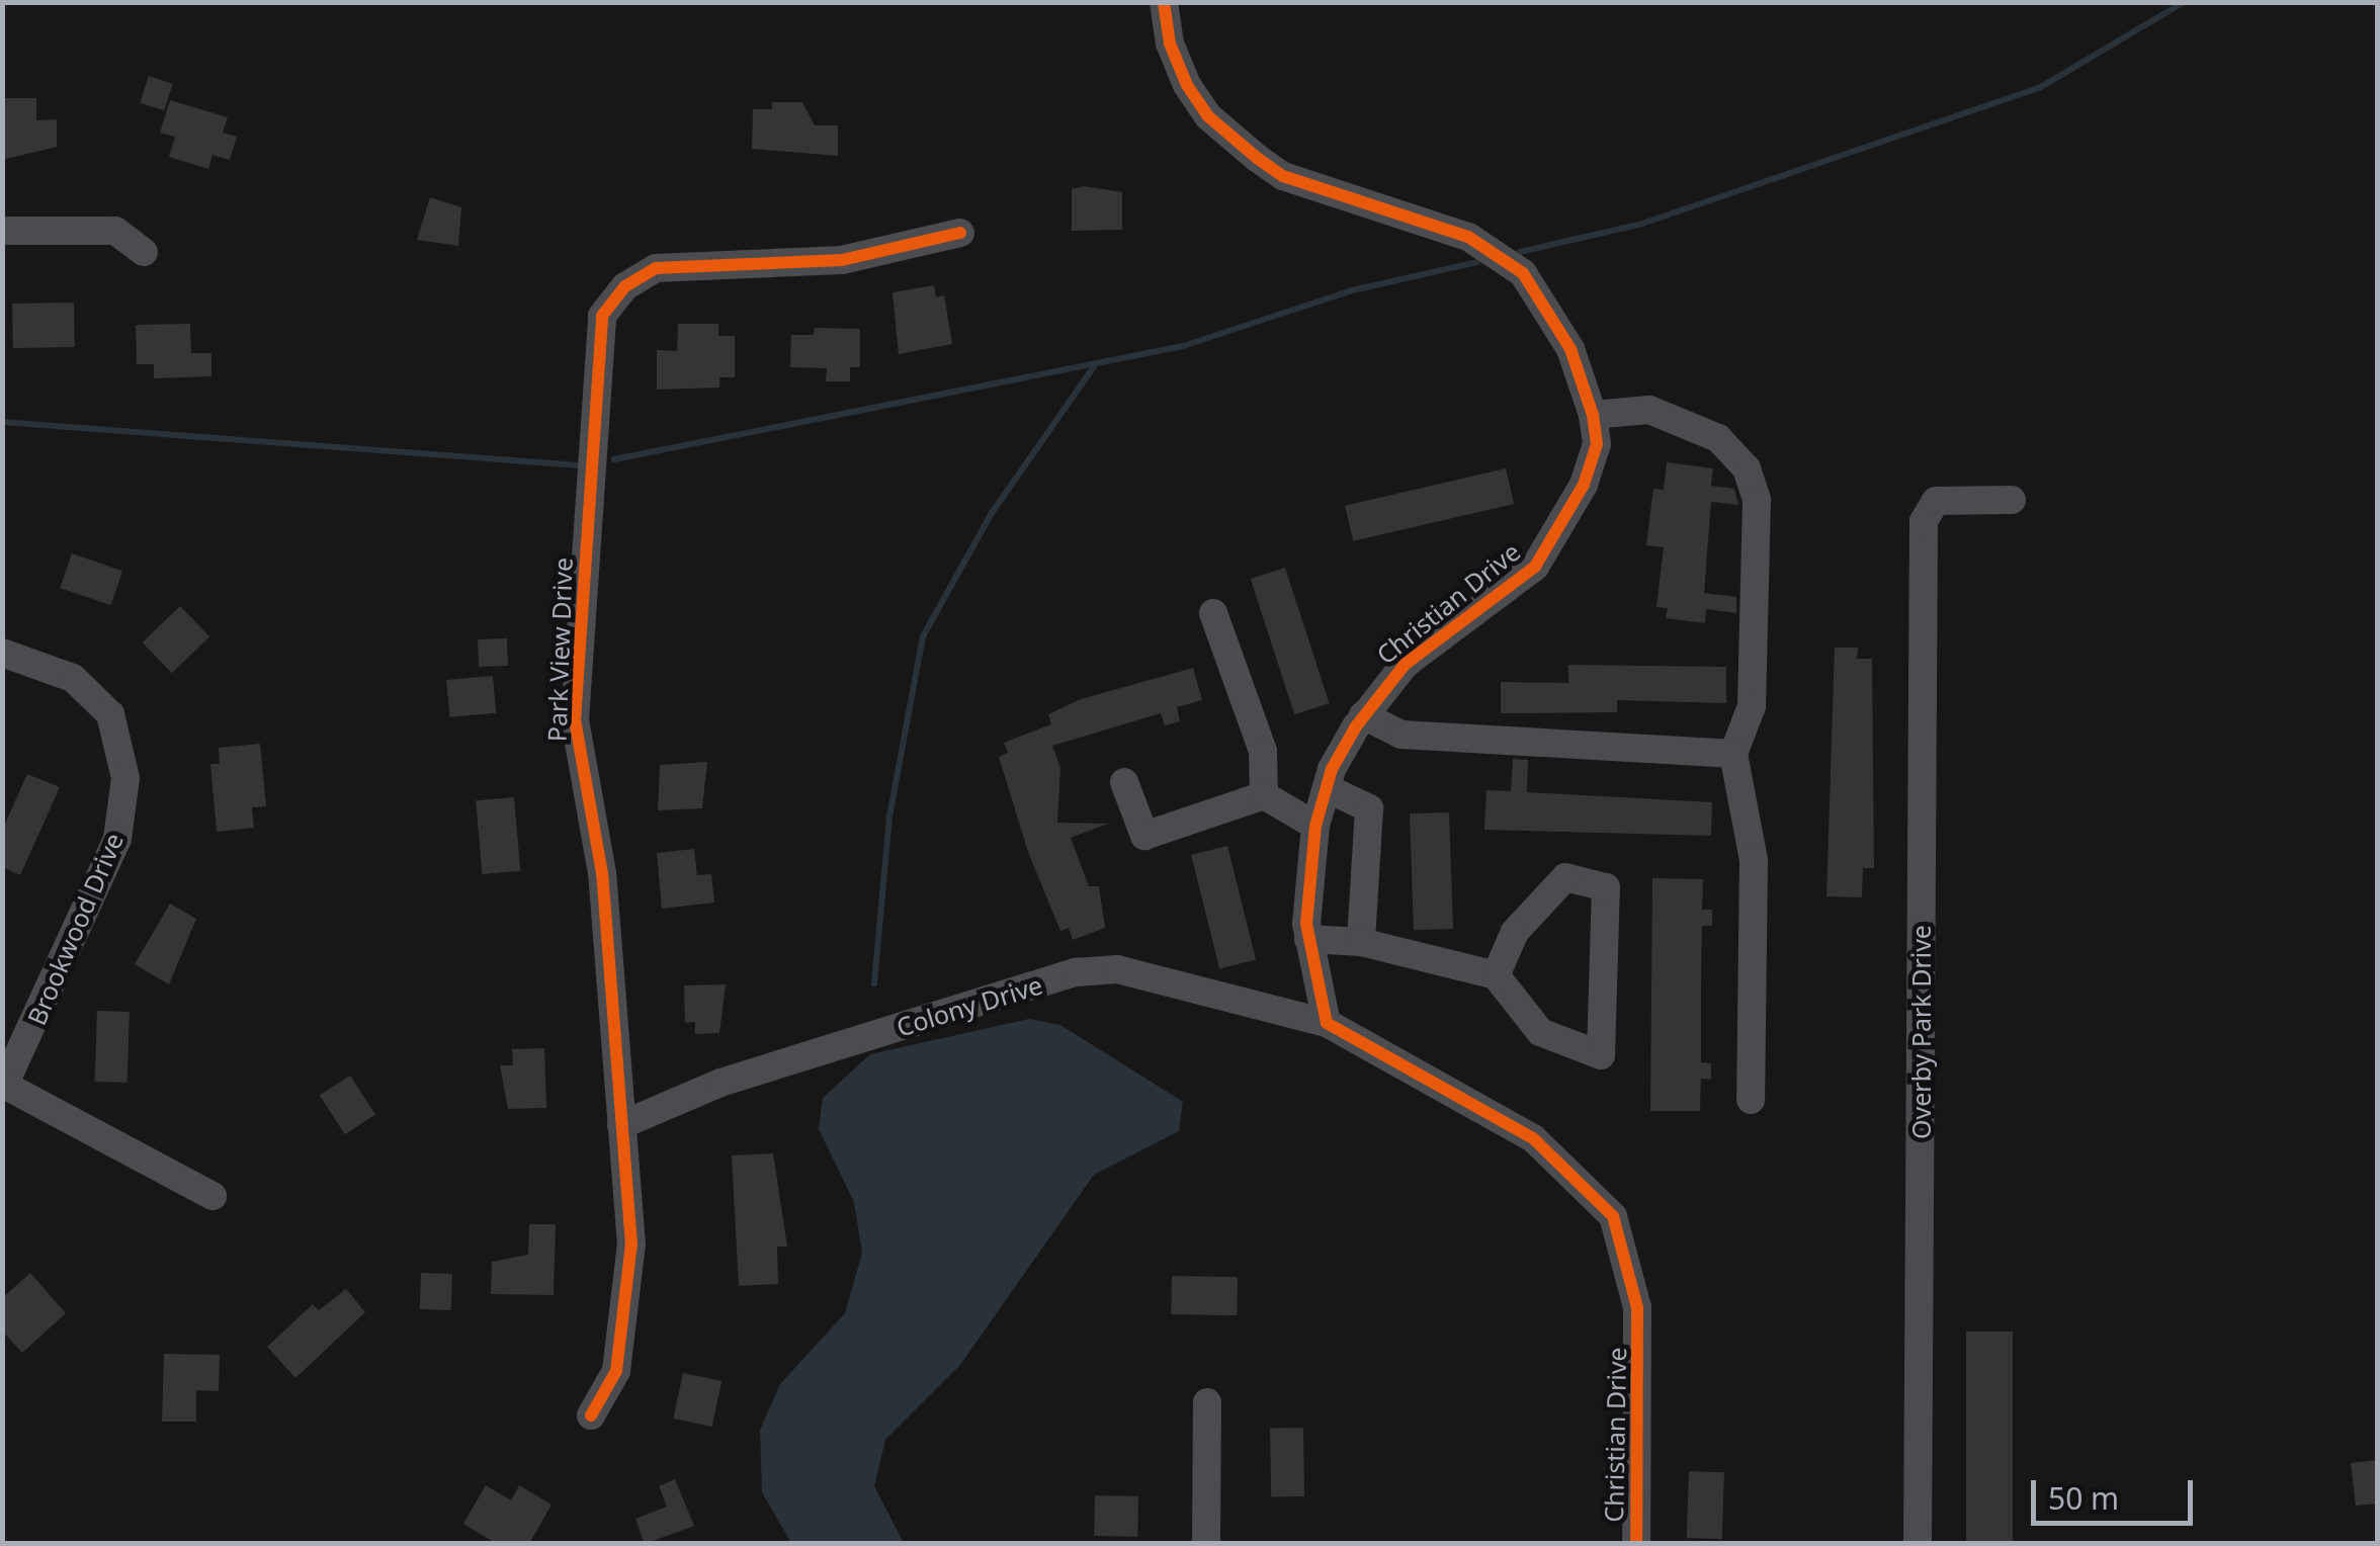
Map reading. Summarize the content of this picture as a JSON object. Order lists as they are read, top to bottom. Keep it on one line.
{"streets":{"street":["Christian Drive","Park View Drive","Brookwood Drive","Colony Drive","Overby Park Drive"]},"crossings":[["Christian Drive","Colony Drive"],["Park View Drive","Colony Drive"]],"scale_bar":"50 m"}
